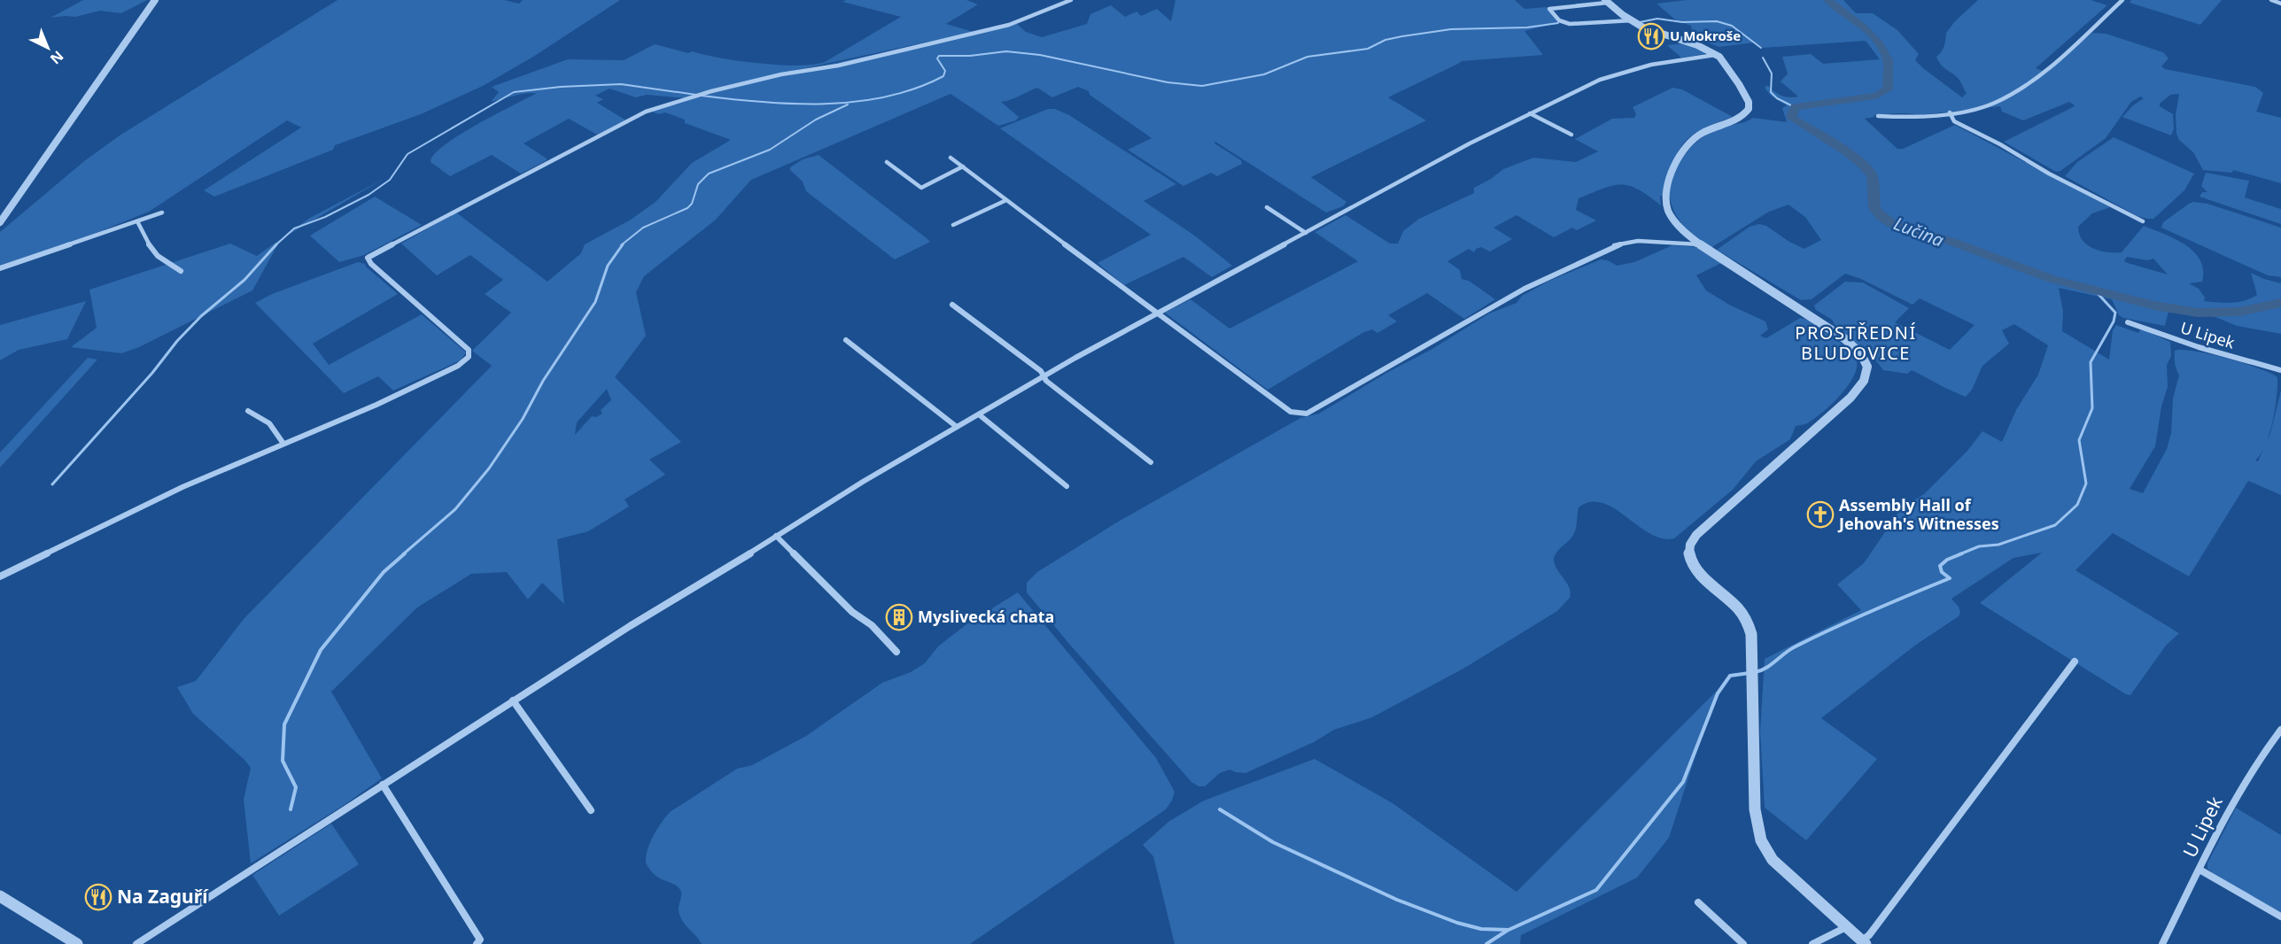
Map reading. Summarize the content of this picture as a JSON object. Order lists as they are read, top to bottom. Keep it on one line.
{"streets":{"street":["U Lipek"]},"districts":["PROSTŘEDNÍ BLUDOVICE"],"water":["Lučina"],"places":{"restaurant":["U Mokroše","Na Zaguří"],"church":["Assembly Hall of Jehovah's Witnesses"],"building":["Myslivecká chata"]},"north":"bottom right"}
